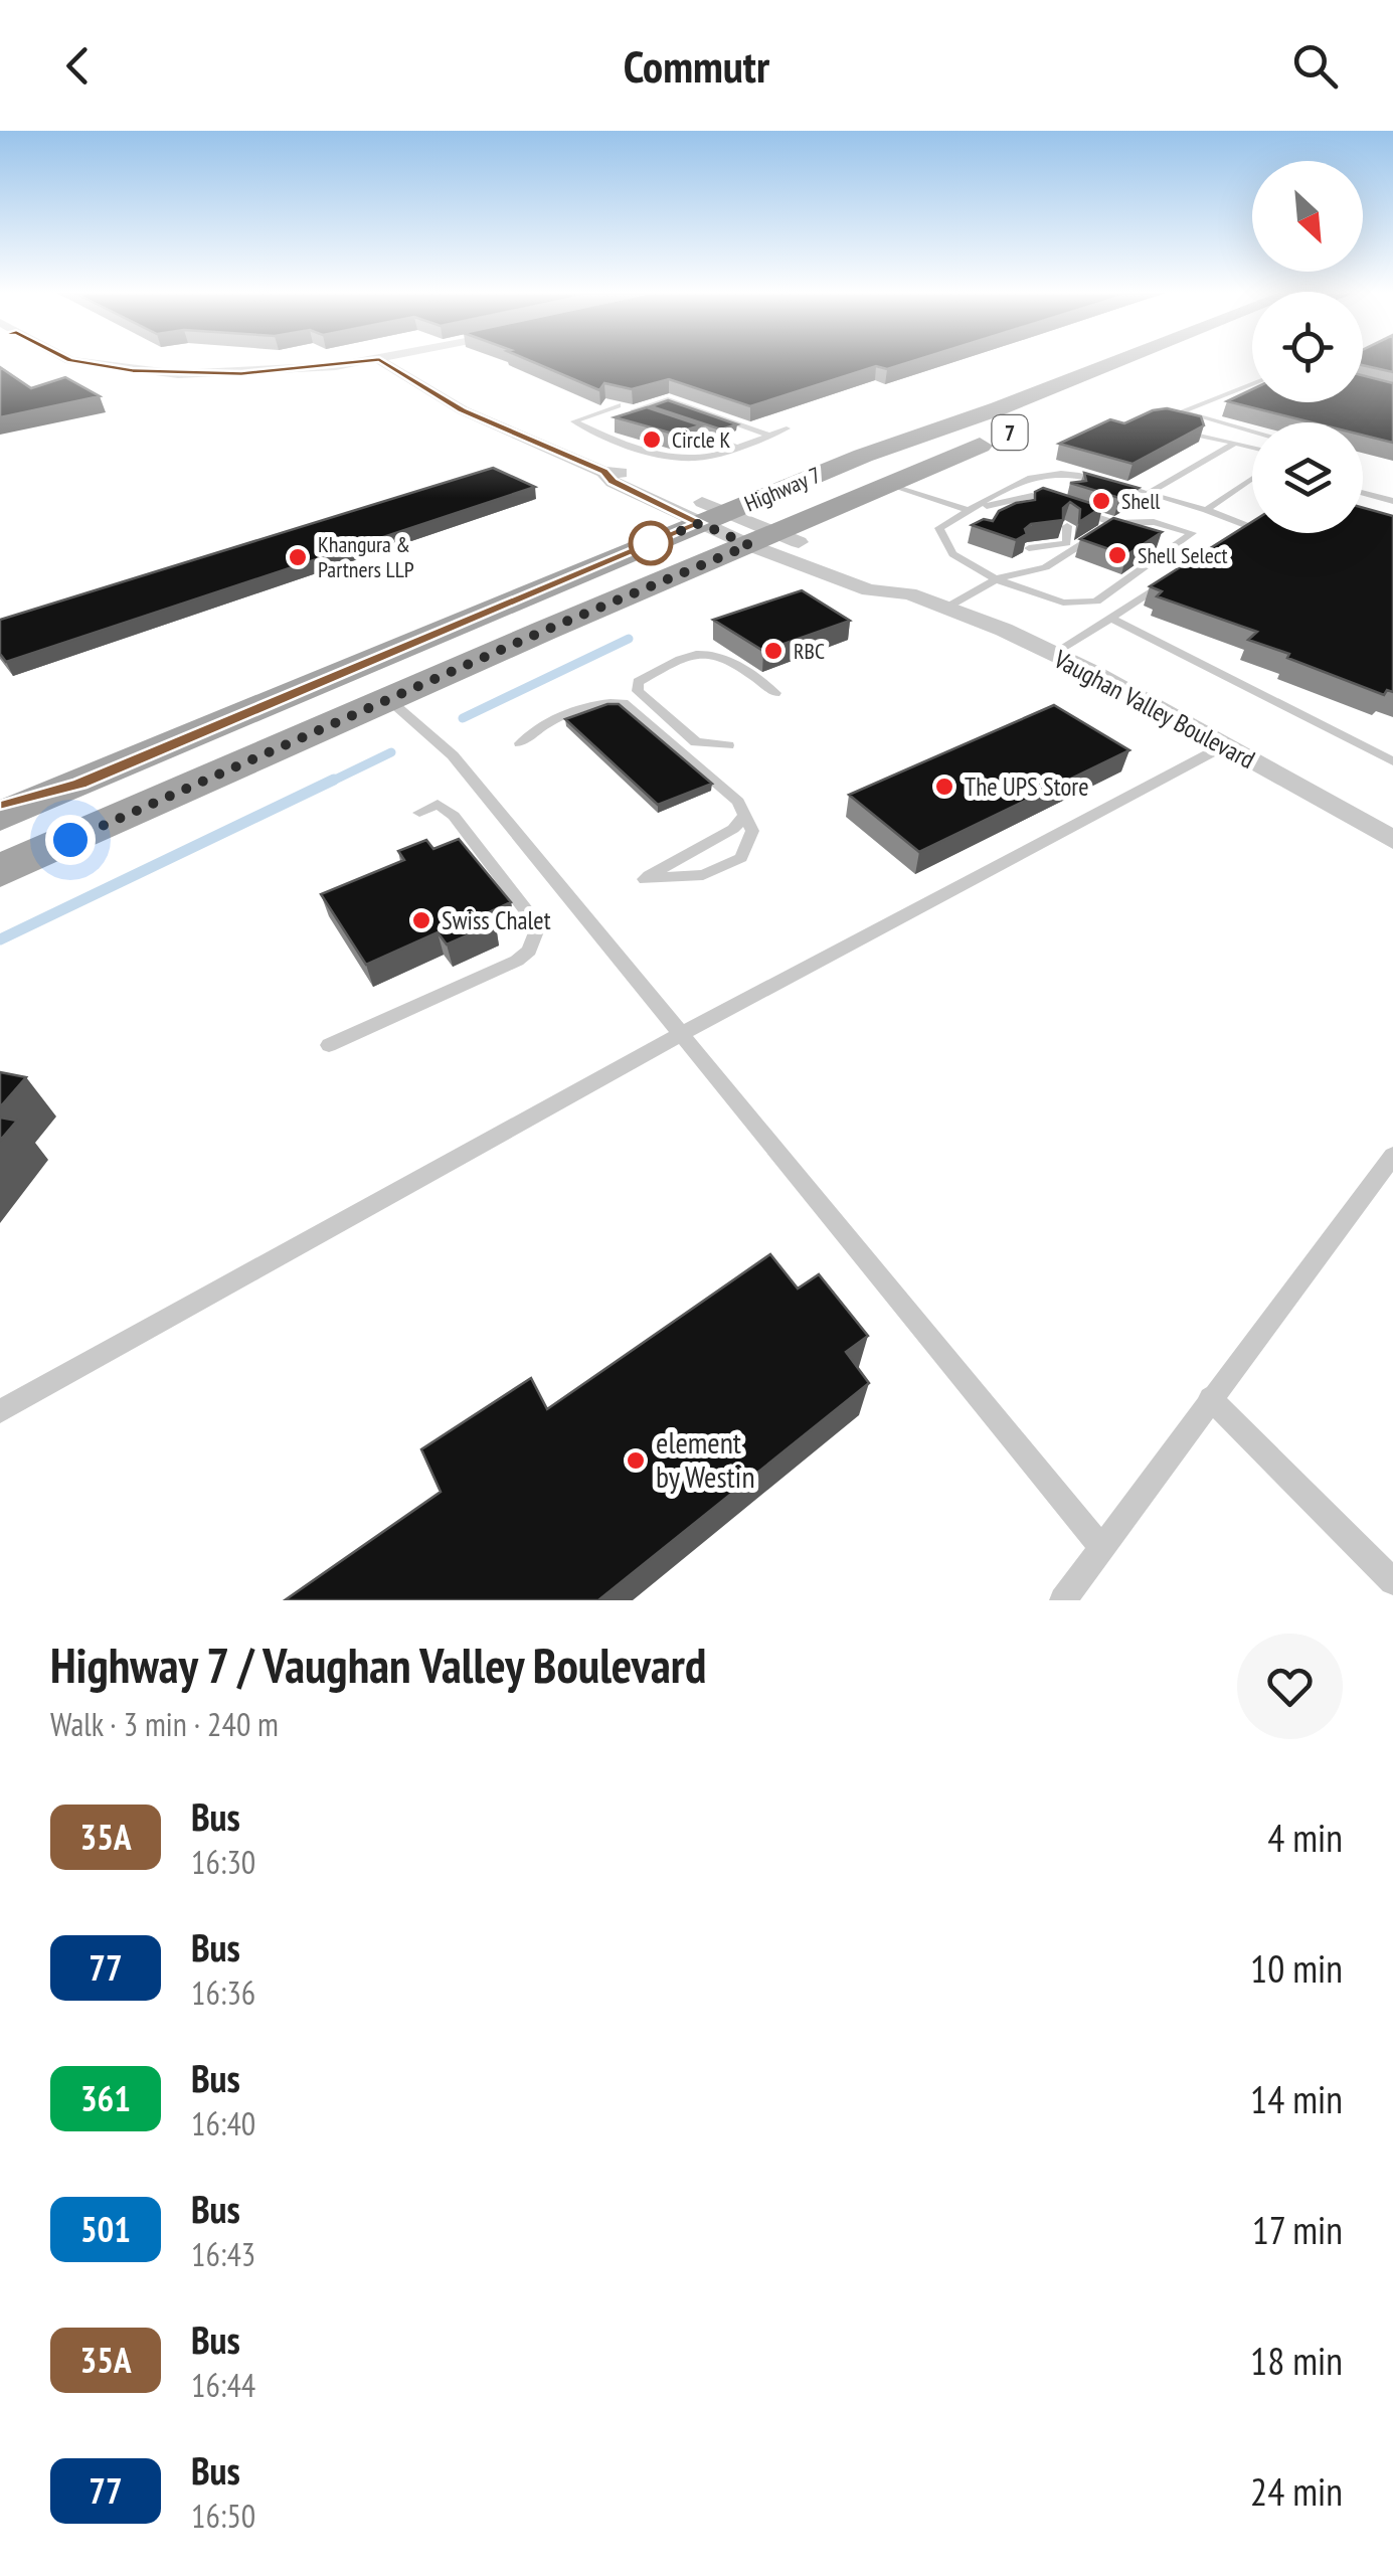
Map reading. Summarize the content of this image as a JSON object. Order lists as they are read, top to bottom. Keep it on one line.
{"streets":{"main road":["7","Highway 7"],"street":["Vaughan Valley Boulevard"]},"crossings":[["Highway 7","Vaughan Valley Boulevard"]],"places":["Circle K","Shell","Shell Select","Khangura & Partners LLP","RBC","The UPS Store","Swiss Chalet","element by Westin"],"lines":["bus line 35A"],"north":"bottom right","page":{"header":"Commutr","heading":["Highway 7 / Vaughan Valley Boulevard","Walk · 3 min · 240 m"],"list":[{"mark":"35A","name":"Bus","note":"16:30","value":"4 min"},{"mark":"77","name":"Bus","note":"16:36","value":"10 min"},{"mark":"361","name":"Bus","note":"16:40","value":"14 min"},{"mark":"501","name":"Bus","note":"16:43","value":"17 min"},{"mark":"35A","name":"Bus","note":"16:44","value":"18 min"},{"mark":"77","name":"Bus","note":"16:50","value":"24 min"}]}}
